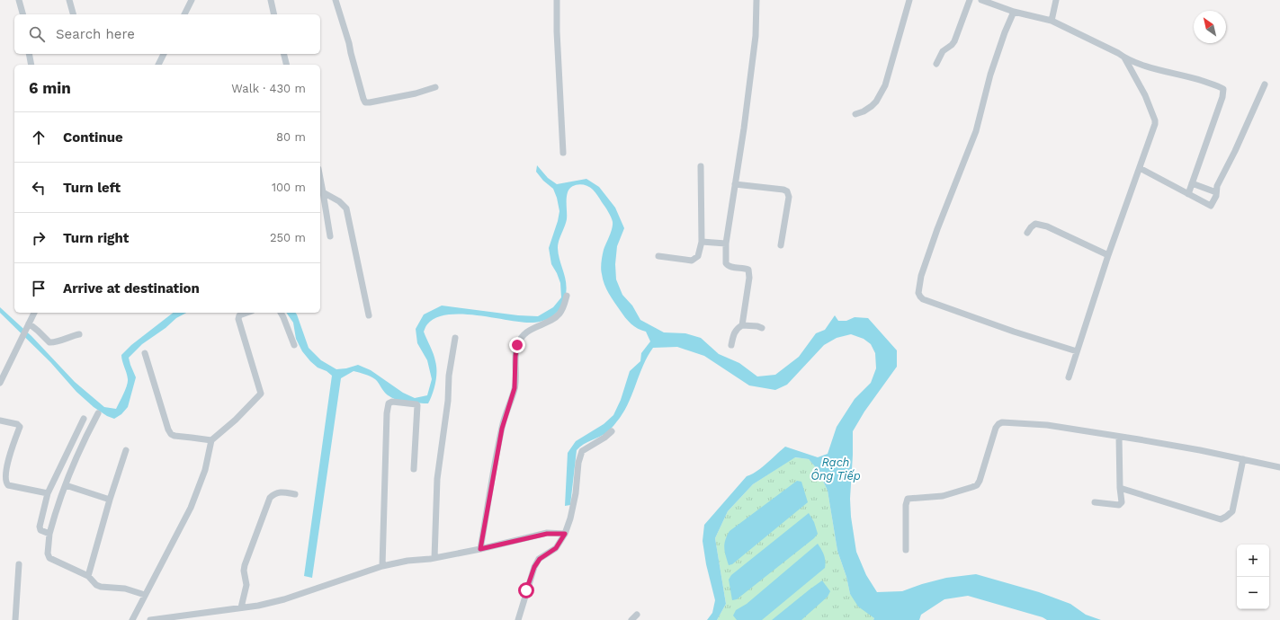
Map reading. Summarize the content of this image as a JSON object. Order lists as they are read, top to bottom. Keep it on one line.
{"water":["Rạch Ông Tiếp"],"north":"top left","page":{"search":"Search here","heading":["6 min","Walk · 430 m"],"list":[["Continue","80 m"],["Turn left","100 m"],["Turn right","250 m"],"Arrive at destination"],"map_buttons":["+","−"]}}
